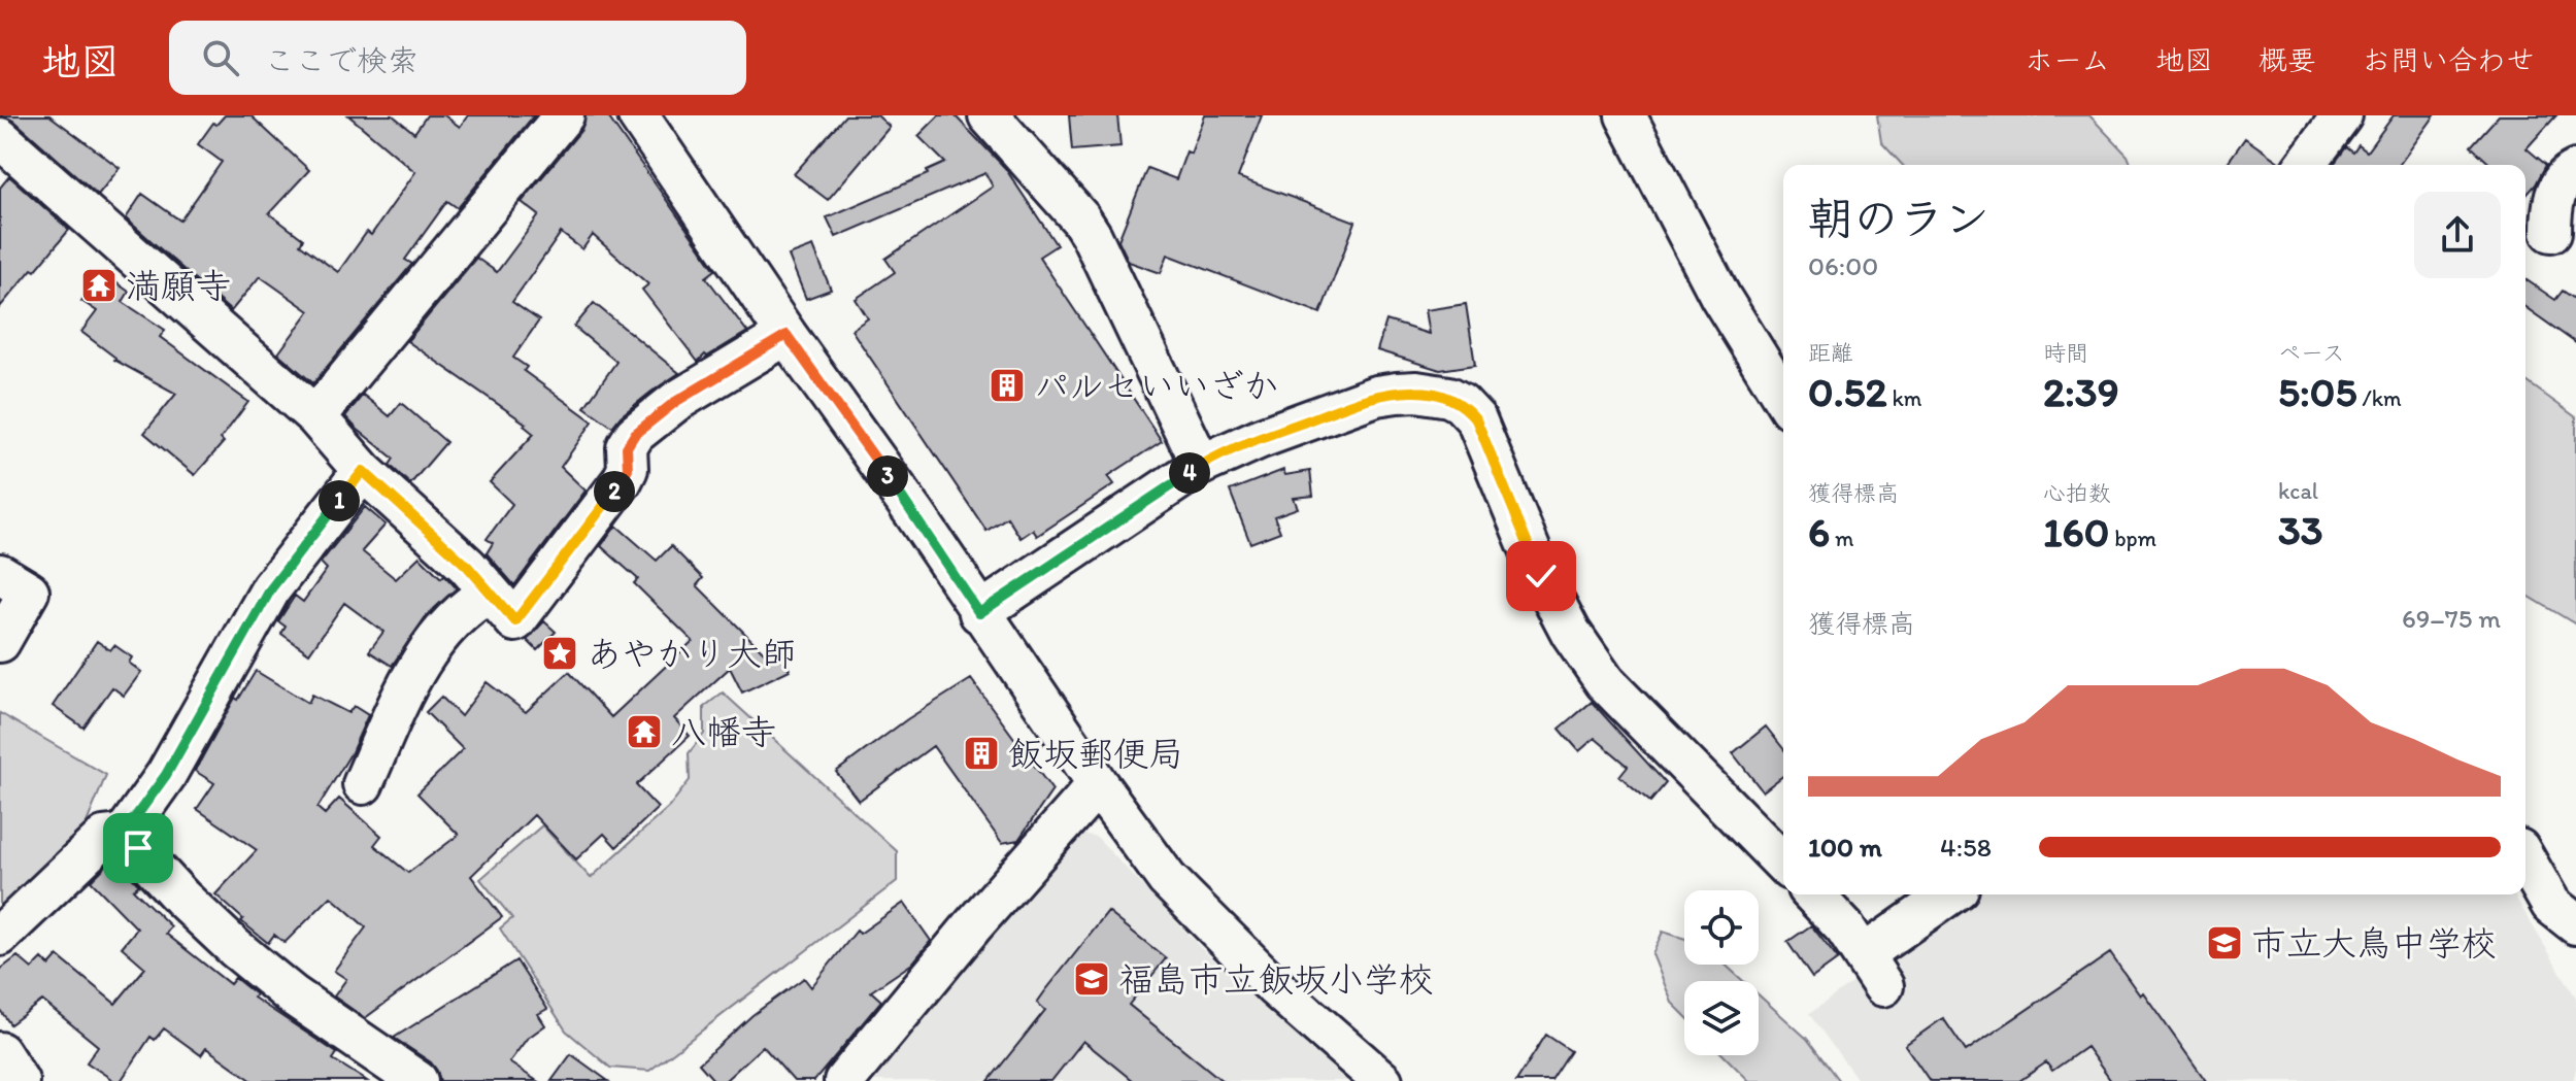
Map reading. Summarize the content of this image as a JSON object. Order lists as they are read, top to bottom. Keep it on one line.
{"places":{"temple":["満願寺","八幡寺"],"building":["パルセいいざか","飯坂郵便局"],"place":["あやかり大師"],"school or university":["市立大鳥中学校","福島市立飯坂小学校"]},"page":{"header":"地図","search":"ここで検索","nav":["ホーム","地図","概要","お問い合わせ"],"heading":["朝のラン","06:00"],"stats":[["距離","0.52 km"],["時間","2:39"],["ペース","5:05 /km"],["獲得標高","6 m"],["心拍数","160 bpm"],["kcal","33"]],"pins":["4","3","2","1"],"chart":["獲得標高","69–75 m"],"list":[{"name":"100 m","note":"4:58"}]}}
